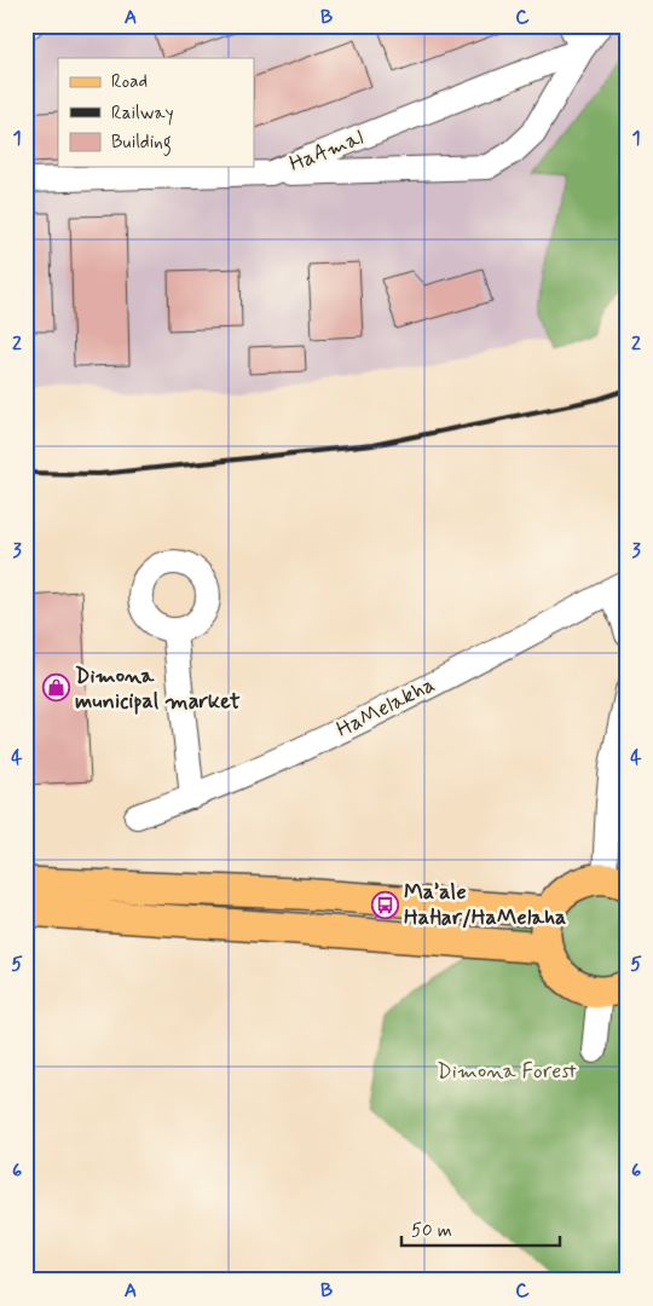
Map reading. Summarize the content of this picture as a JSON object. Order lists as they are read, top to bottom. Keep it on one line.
{"streets":{"street":["HaAmal","HaMelakha"]},"parks":["Dimona Forest"],"places":{"shop":["Dimona municipal market"],"bus stop":["Ma’ale HaHar/HaMelaha"]},"legend":["Road","Railway","Building"],"scale_bar":"50 m","grid":{"columns":["A","B","C"],"rows":["1","2","3","4","5","6"]}}
